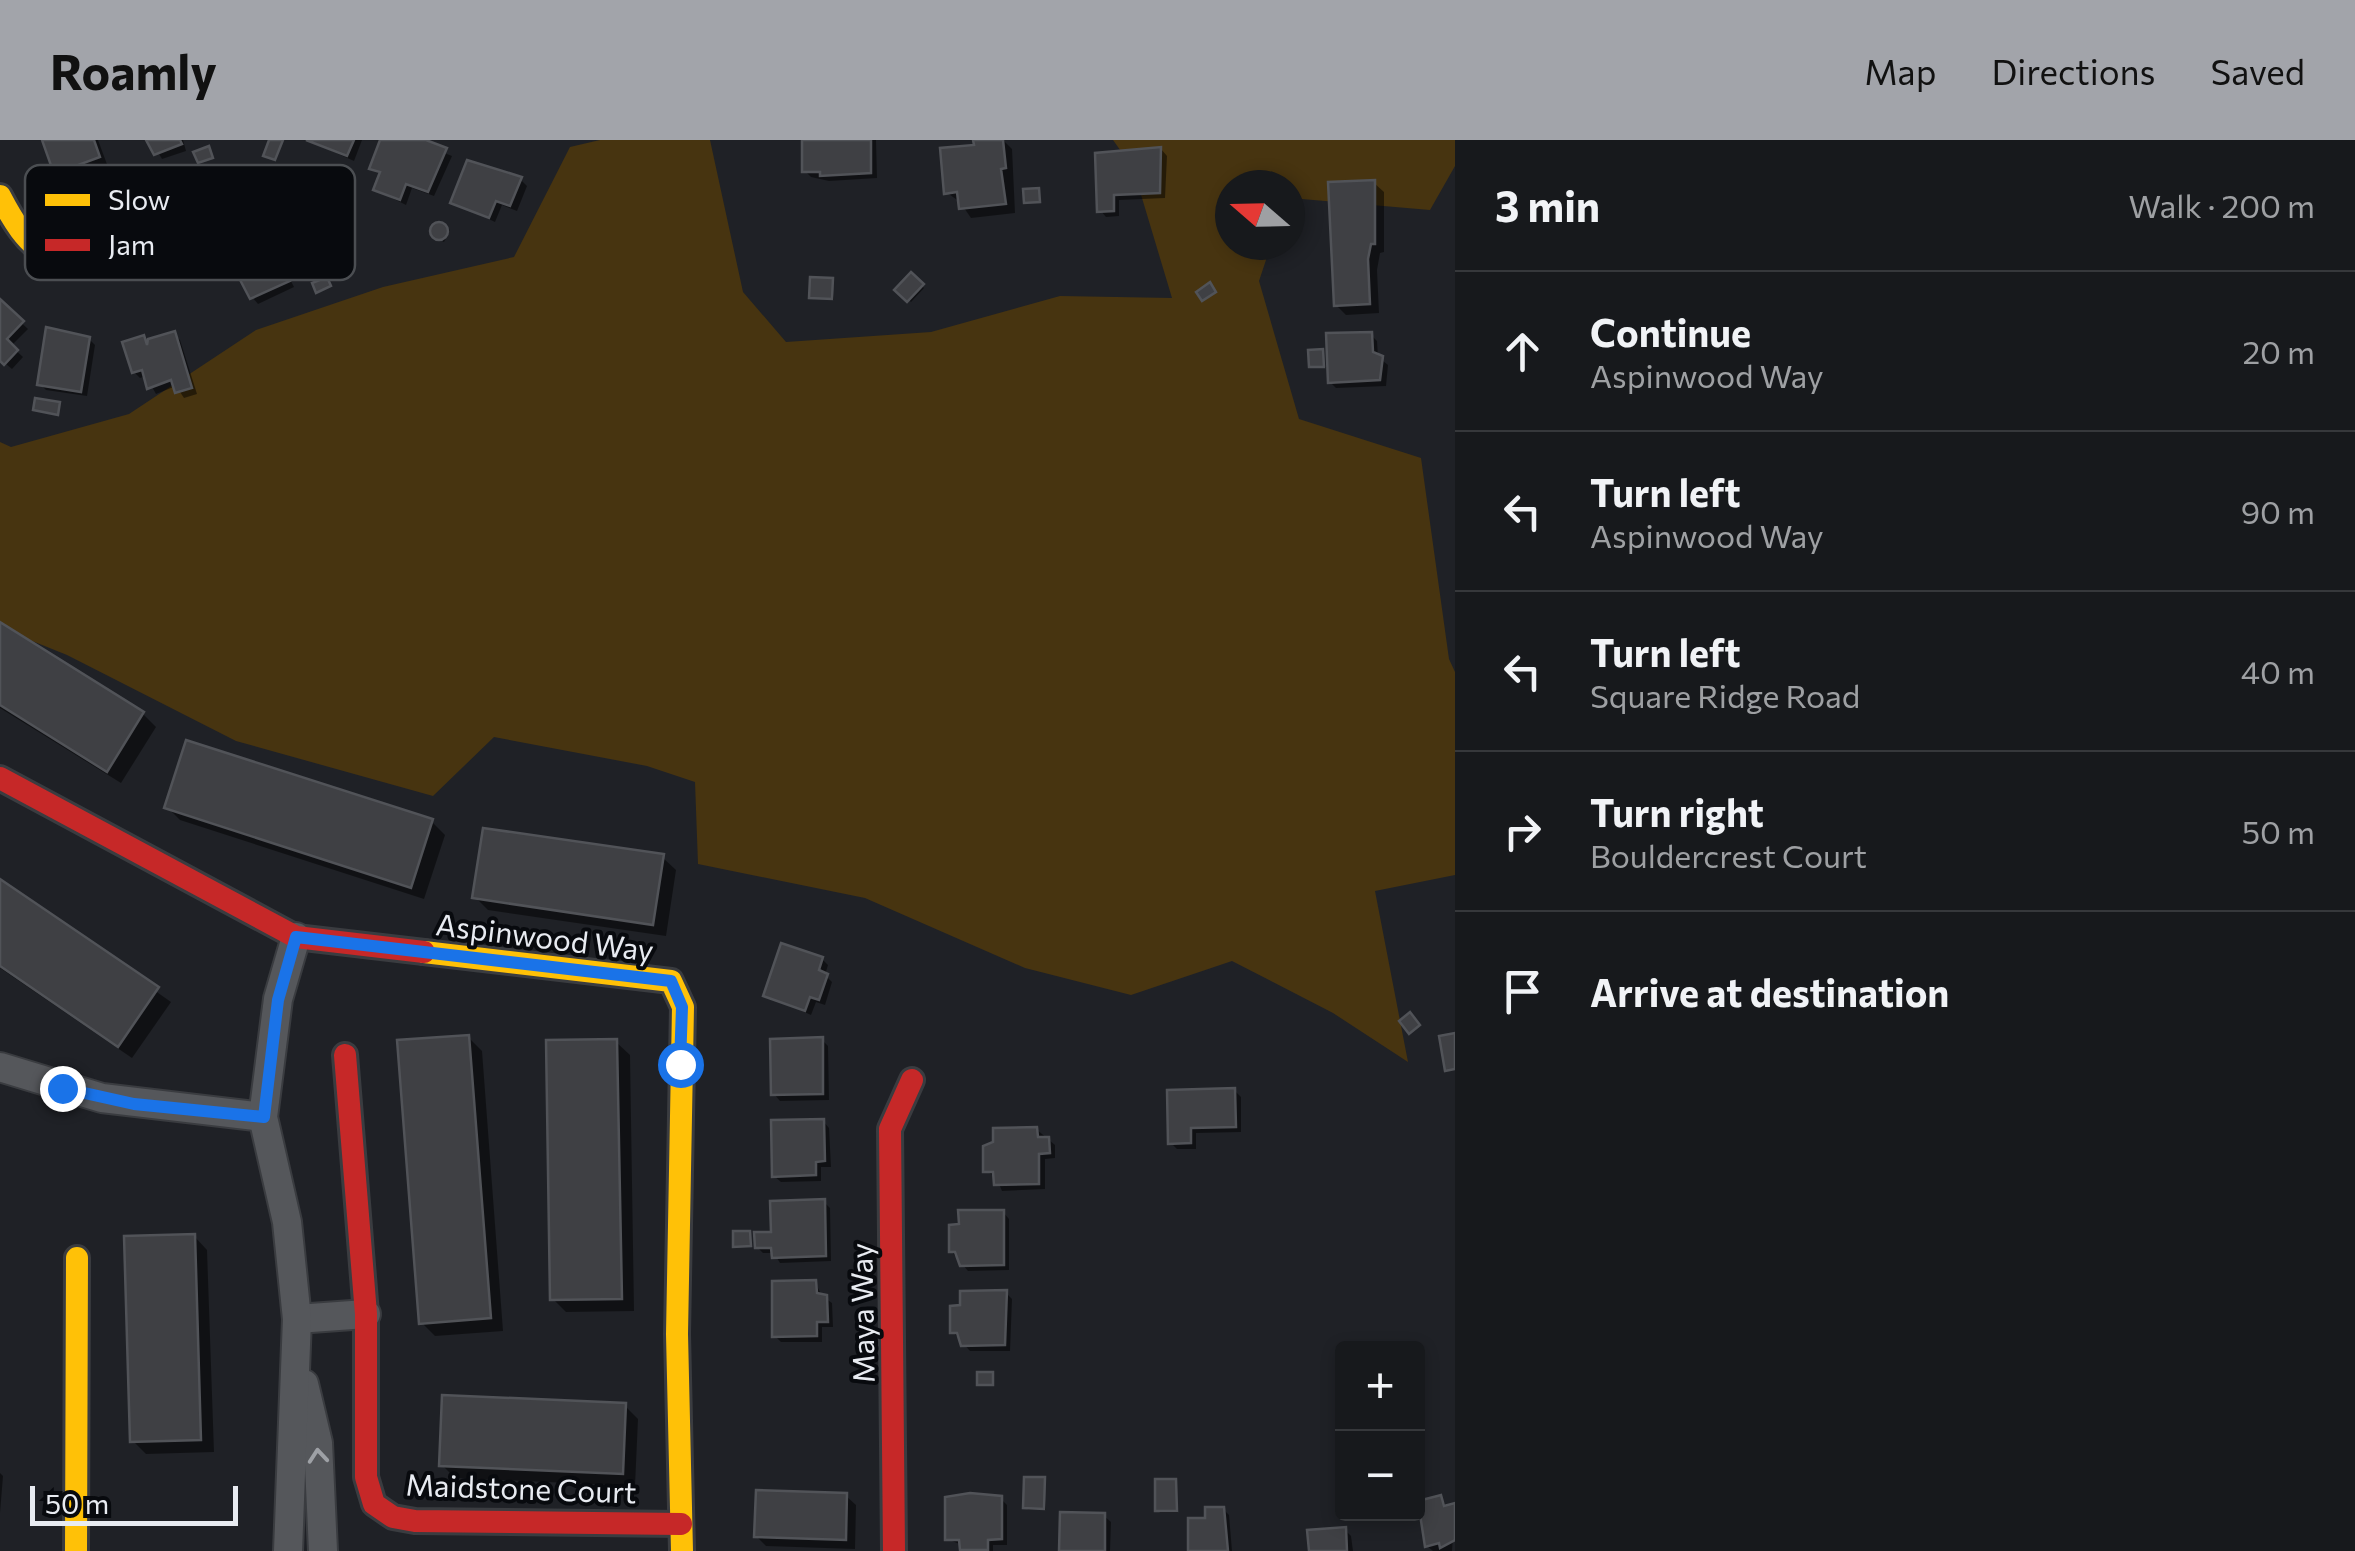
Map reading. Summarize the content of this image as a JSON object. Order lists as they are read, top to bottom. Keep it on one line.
{"streets":{"street":["Aspinwood Way","Maya Way","Maidstone Court"]},"crossings":[["Aspinwood Way","Maidstone Court"]],"legend":["Slow","Jam"],"scale_bar":"50 m","north":"left","page":{"header":"Roamly","nav":["Map","Directions","Saved"],"heading":["3 min","Walk · 200 m"],"list":[["Continue","Aspinwood Way","20 m"],["Turn left","Aspinwood Way","90 m"],["Turn left","Square Ridge Road","40 m"],["Turn right","Bouldercrest Court","50 m"],"Arrive at destination"],"map_buttons":["+","−"],"scale":"50 m"}}
